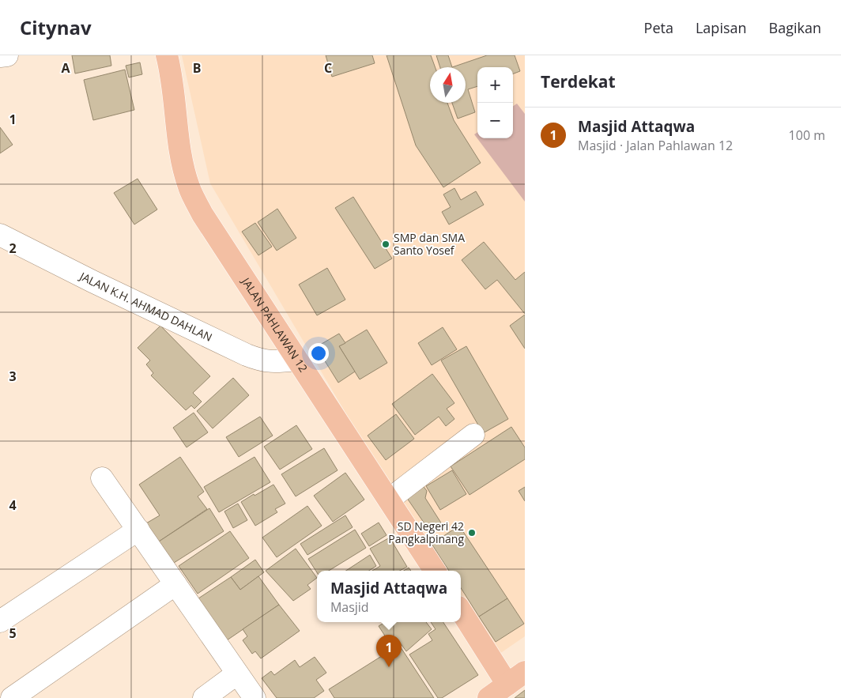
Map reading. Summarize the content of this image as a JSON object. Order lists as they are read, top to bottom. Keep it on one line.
{"streets":{"main road":["JALAN PAHLAWAN 12"],"street":["JALAN K.H. AHMAD DAHLAN"]},"crossings":[["JALAN K.H. AHMAD DAHLAN","JALAN PAHLAWAN 12"]],"places":["SMP dan SMA Santo Yosef","SD Negeri 42 Pangkalpinang"],"north":"top","page":{"header":"Citynav","nav":["Peta","Lapisan","Bagikan"],"heading":"Terdekat","map_buttons":["+","−"],"list":[{"mark":"1","name":"Masjid Attaqwa","note":"Masjid · Jalan Pahlawan 12","value":"100 m"}],"popup":["Masjid Attaqwa","Masjid"],"pins":"1"},"grid":{"columns":["A","B","C"],"rows":["1","2","3","4","5"]}}
